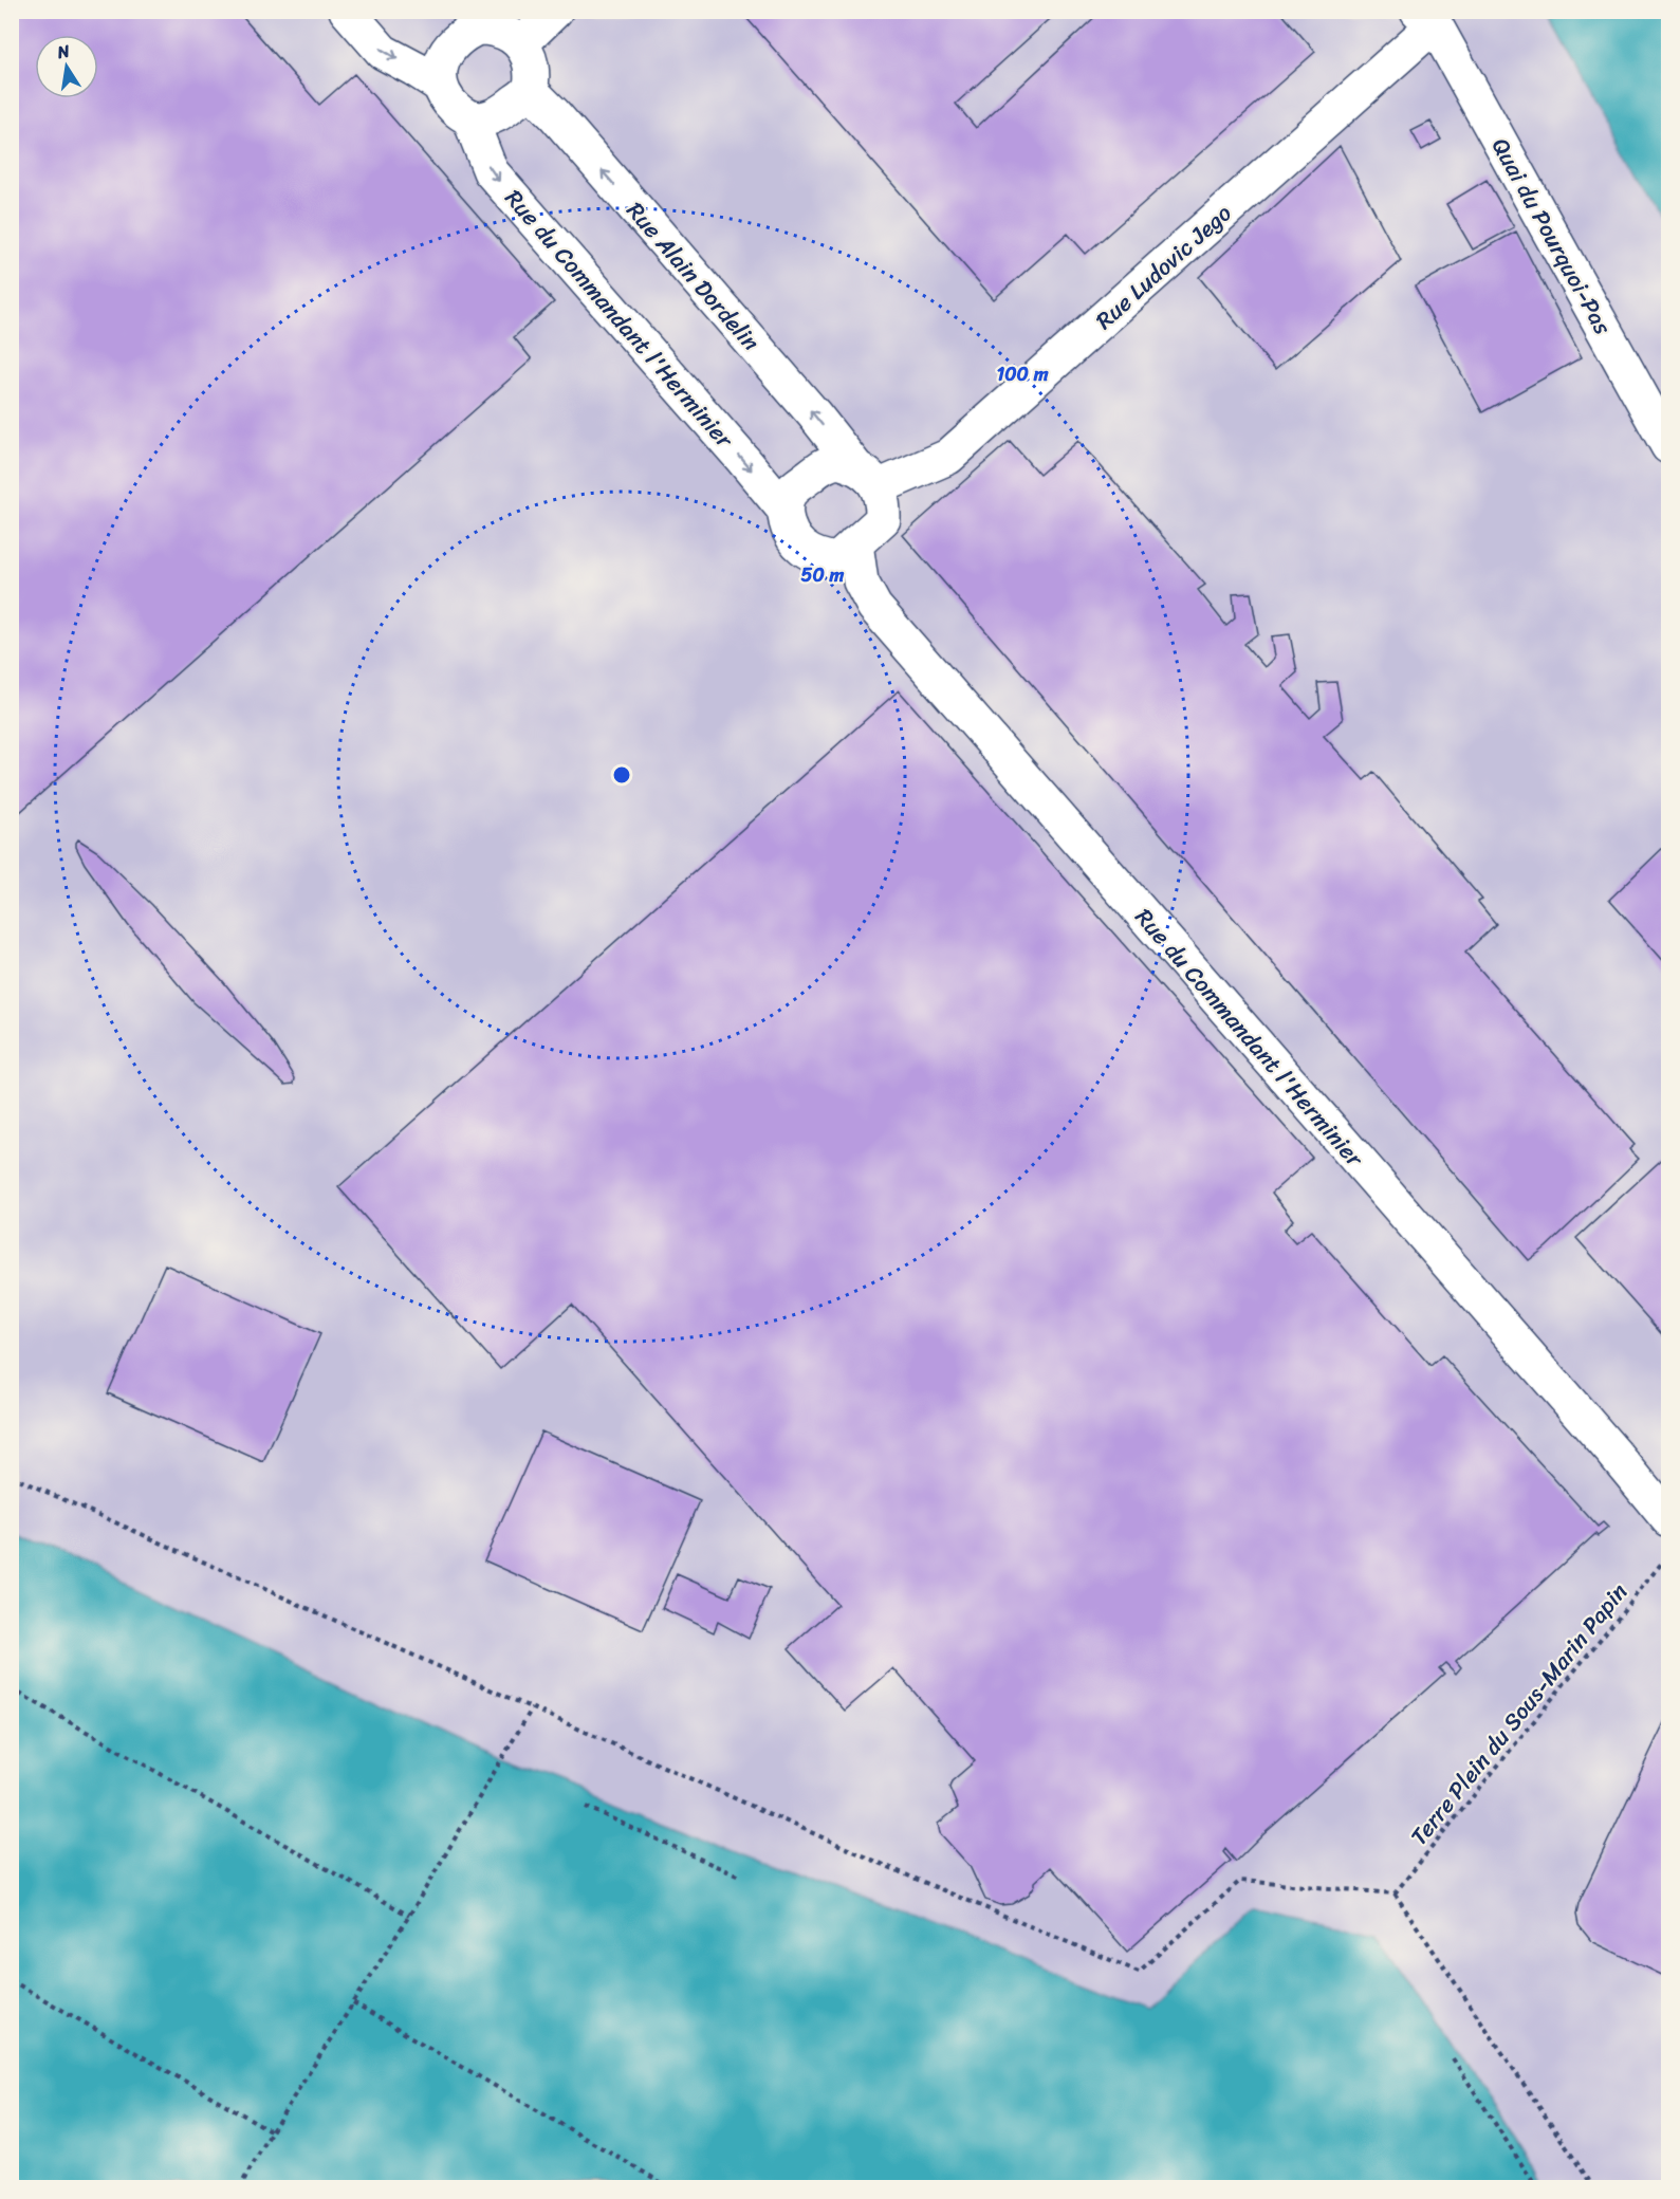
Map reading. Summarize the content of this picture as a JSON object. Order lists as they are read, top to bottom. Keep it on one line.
{"streets":{"street":["Quai du Pourquoi-Pas","Rue Ludovic Jego","Rue Alain Dordelin","Rue du Commandant l'Herminier"],"path":["Terre Plein du Sous-Marin Papin"]},"crossings":[["Quai du Pourquoi-Pas","Rue Ludovic Jego"],["Rue Ludovic Jego","Rue Alain Dordelin"],["Rue Ludovic Jego","Rue du Commandant l'Herminier"],["Rue Alain Dordelin","Rue du Commandant l'Herminier"]],"one_way":["Rue Alain Dordelin"],"north":"top","rings":["100 m","50 m"]}
